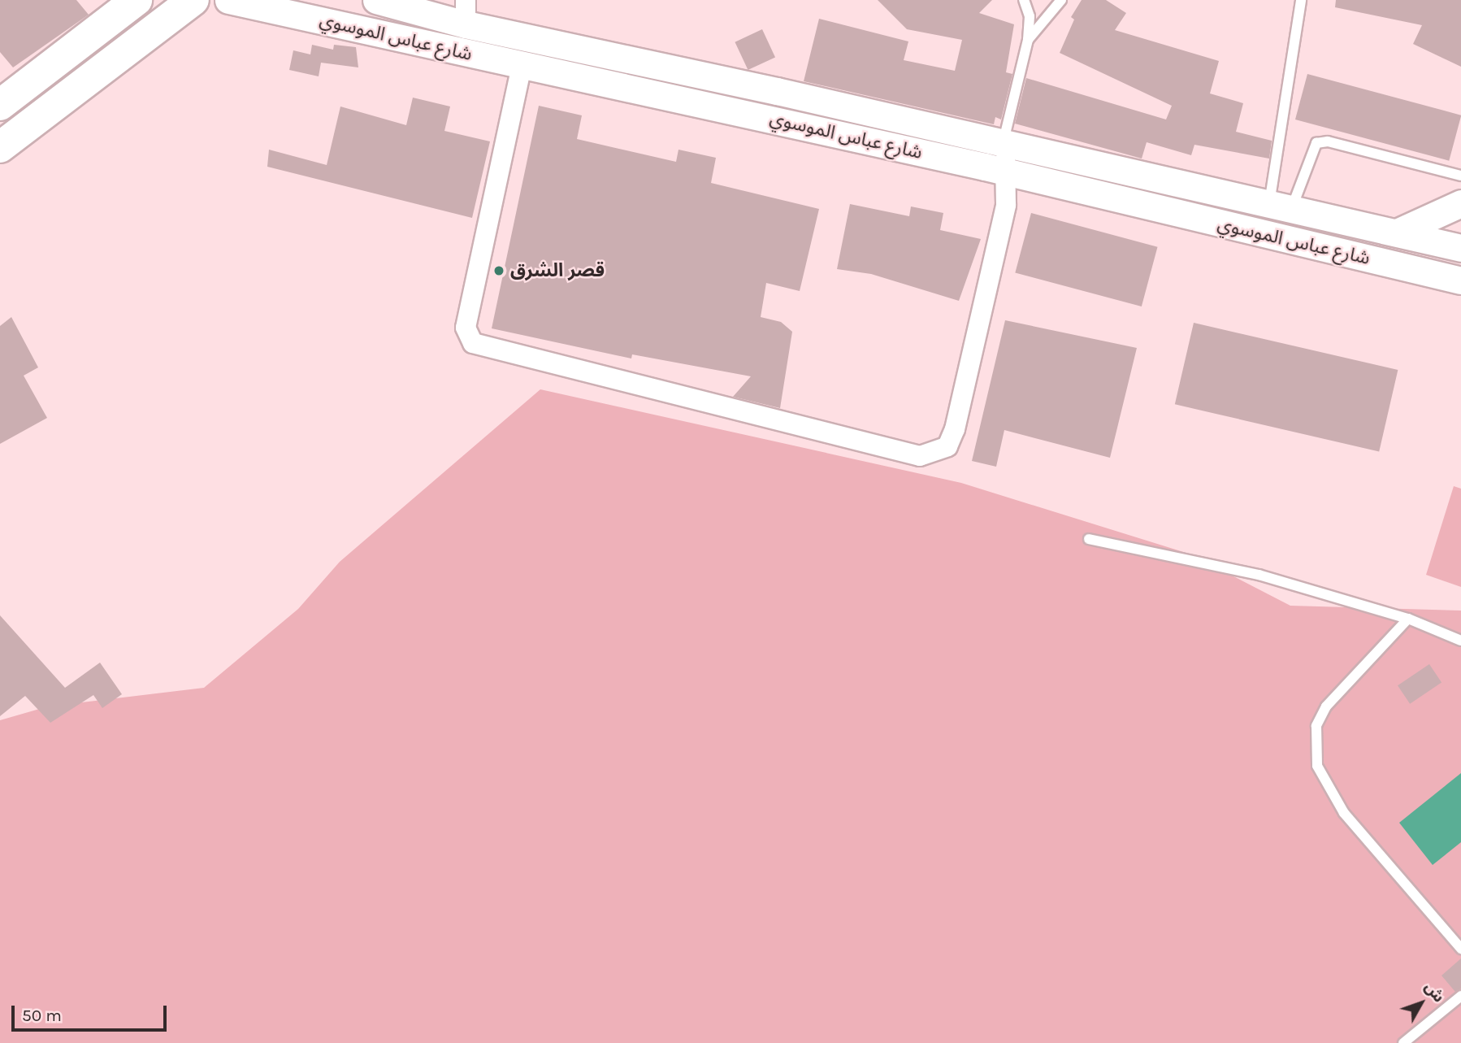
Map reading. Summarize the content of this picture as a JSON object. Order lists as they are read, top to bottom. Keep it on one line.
{"streets":{"street":["شارع عباس الموسوي"]},"places":["قصر الشرق"],"scale_bar":"50 m","north":"top right"}
